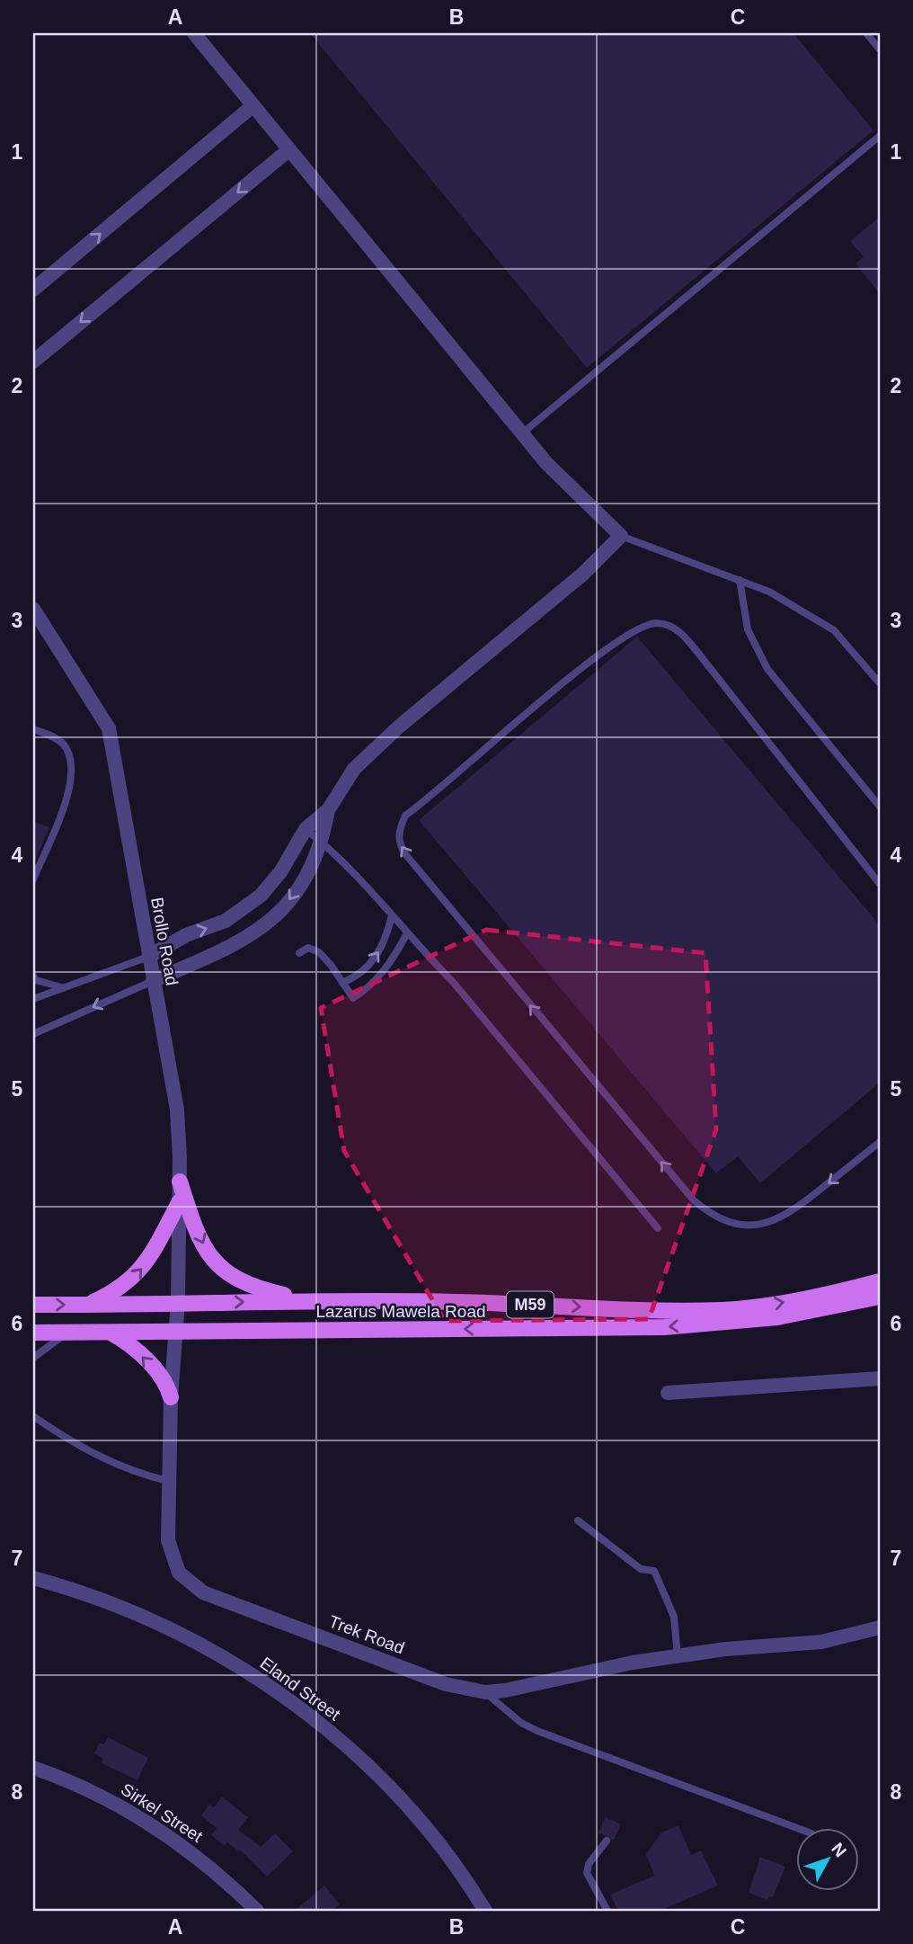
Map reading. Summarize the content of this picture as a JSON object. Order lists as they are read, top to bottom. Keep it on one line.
{"streets":{"main road":["M59","Lazarus Mawela Road"],"street":["Brollo Road","Trek Road","Eland Street","Sirkel Street"]},"crossings":[["Brollo Road","M59"],["Brollo Road","Lazarus Mawela Road"],["Brollo Road","Trek Road"],["M59","Lazarus Mawela Road"],["M59","Trek Road"],["Lazarus Mawela Road","Trek Road"]],"north":"top right","grid":{"columns":["A","B","C"],"rows":["1","2","3","4","5","6","7","8"]}}
